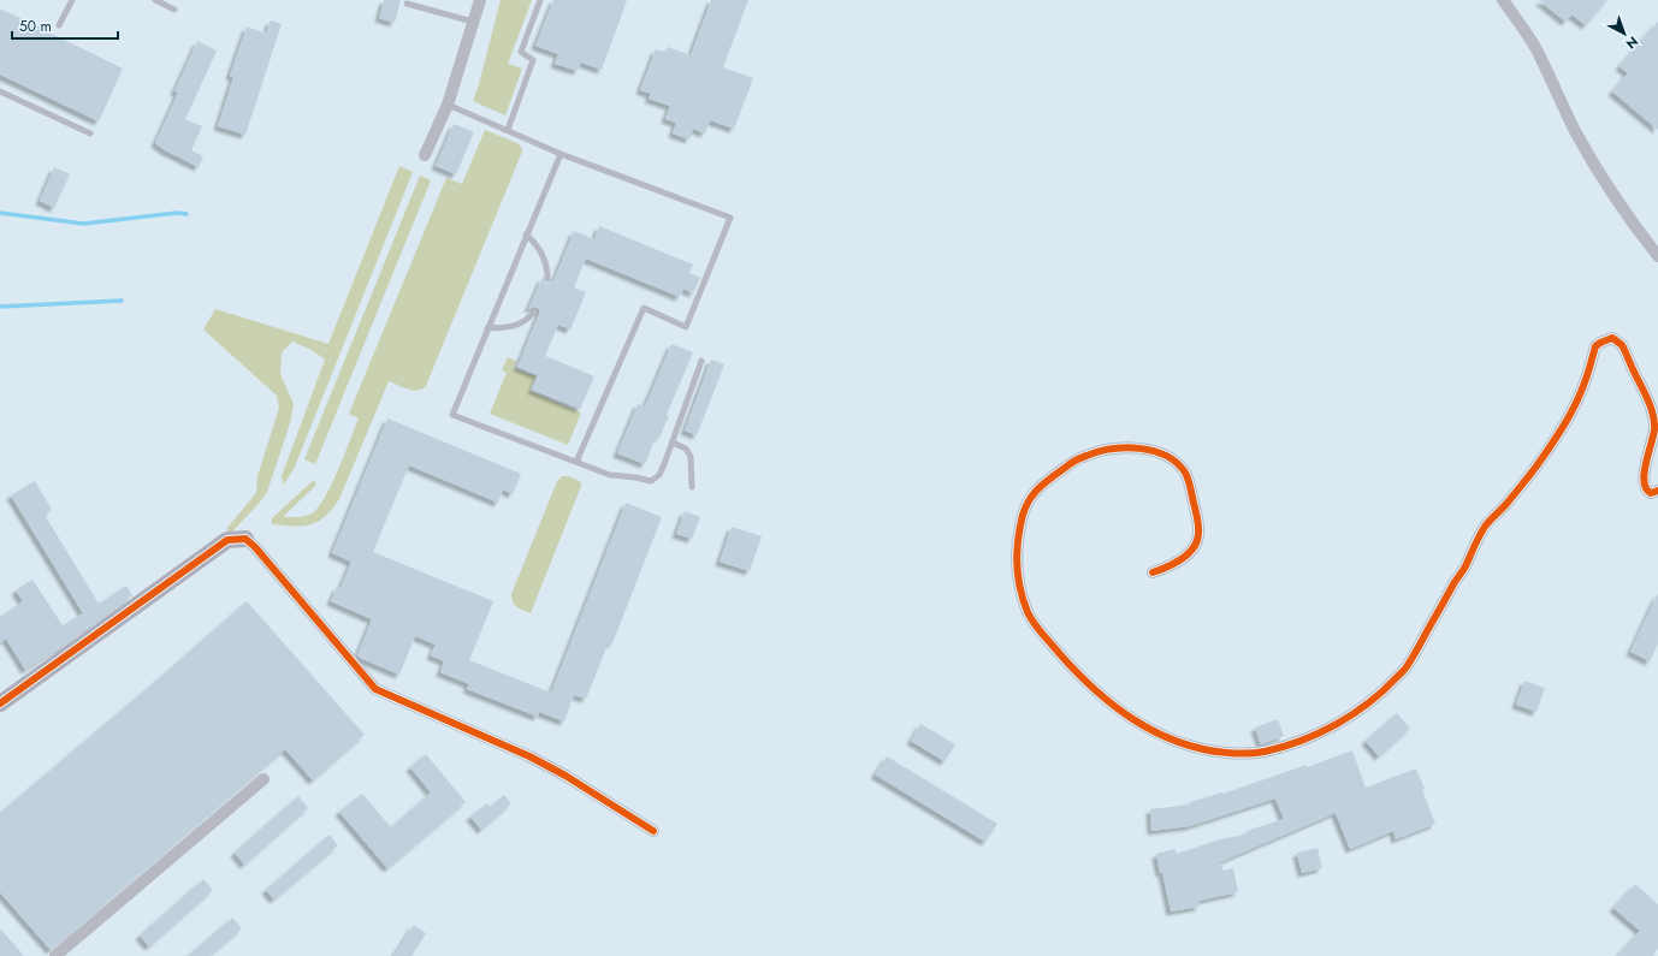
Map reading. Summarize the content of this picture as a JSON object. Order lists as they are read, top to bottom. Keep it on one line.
{"scale_bar":"50 m","north":"bottom right"}
